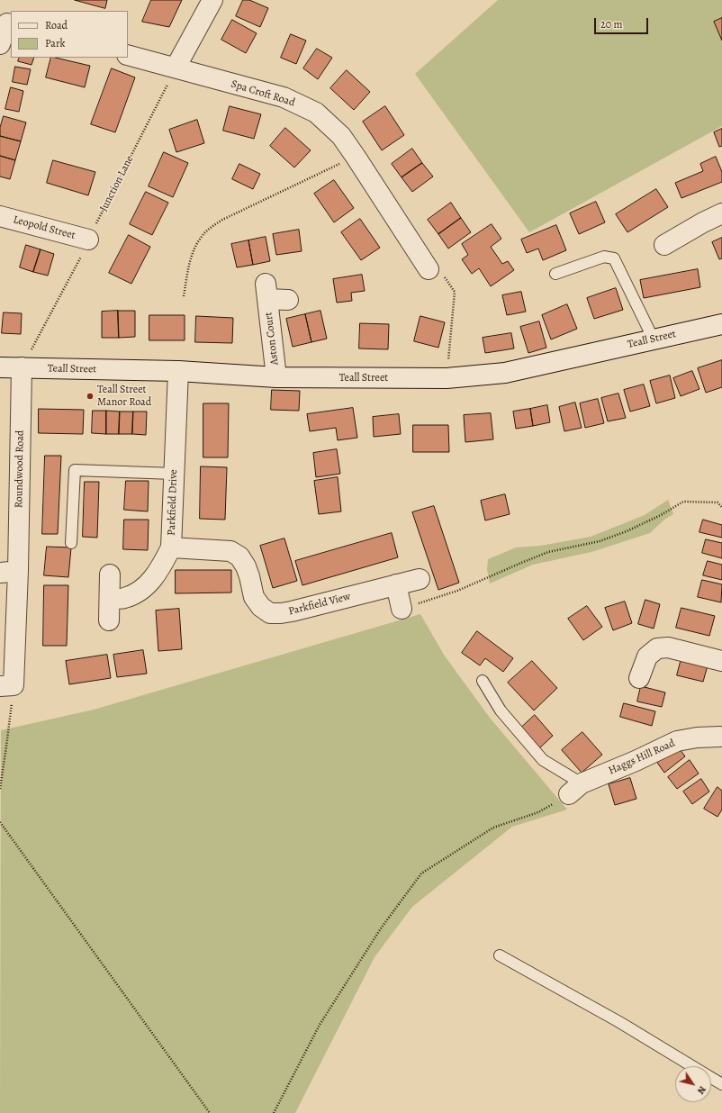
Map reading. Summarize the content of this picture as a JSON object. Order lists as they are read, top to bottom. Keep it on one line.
{"streets":{"street":["Spa Croft Road","Leopold Street","Aston Court","Teall Street","Roundwood Road","Parkfield Drive","Parkfield View","Haggs Hill Road"],"path":["Junction Lane"]},"crossings":[["Spa Croft Road","Junction Lane"],["Junction Lane","Leopold Street"],["Junction Lane","Teall Street"],["Junction Lane","Roundwood Road"],["Aston Court","Teall Street"],["Teall Street","Roundwood Road"],["Teall Street","Parkfield Drive"],["Parkfield Drive","Parkfield View"]],"places":["Teall Street Manor Road"],"legend":["Road","Park"],"scale_bar":"20 m","north":"bottom right"}
